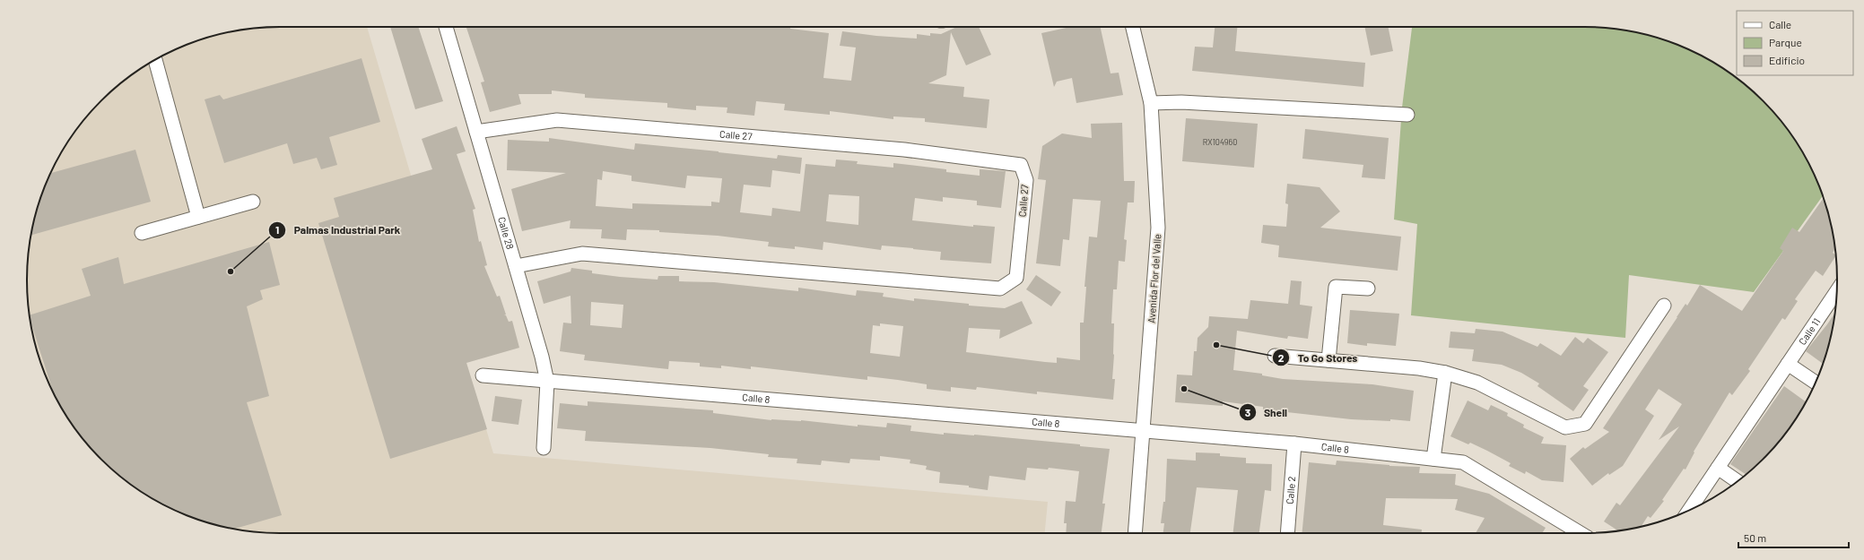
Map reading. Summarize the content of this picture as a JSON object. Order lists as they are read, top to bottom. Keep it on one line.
{"streets":{"street":["Calle 27","Calle 28","Avenida Flor del Valle","Calle 11","Calle 8","Calle 2"]},"crossings":[["Calle 27","Calle 28"],["Calle 28","Calle 8"],["Avenida Flor del Valle","Calle 8"],["Calle 8","Calle 2"]],"places":["Palmas Industrial Park","To Go Stores","Shell"],"house_numbers":["RX104960"],"legend":["Calle","Parque","Edificio"],"scale_bar":"50 m"}
